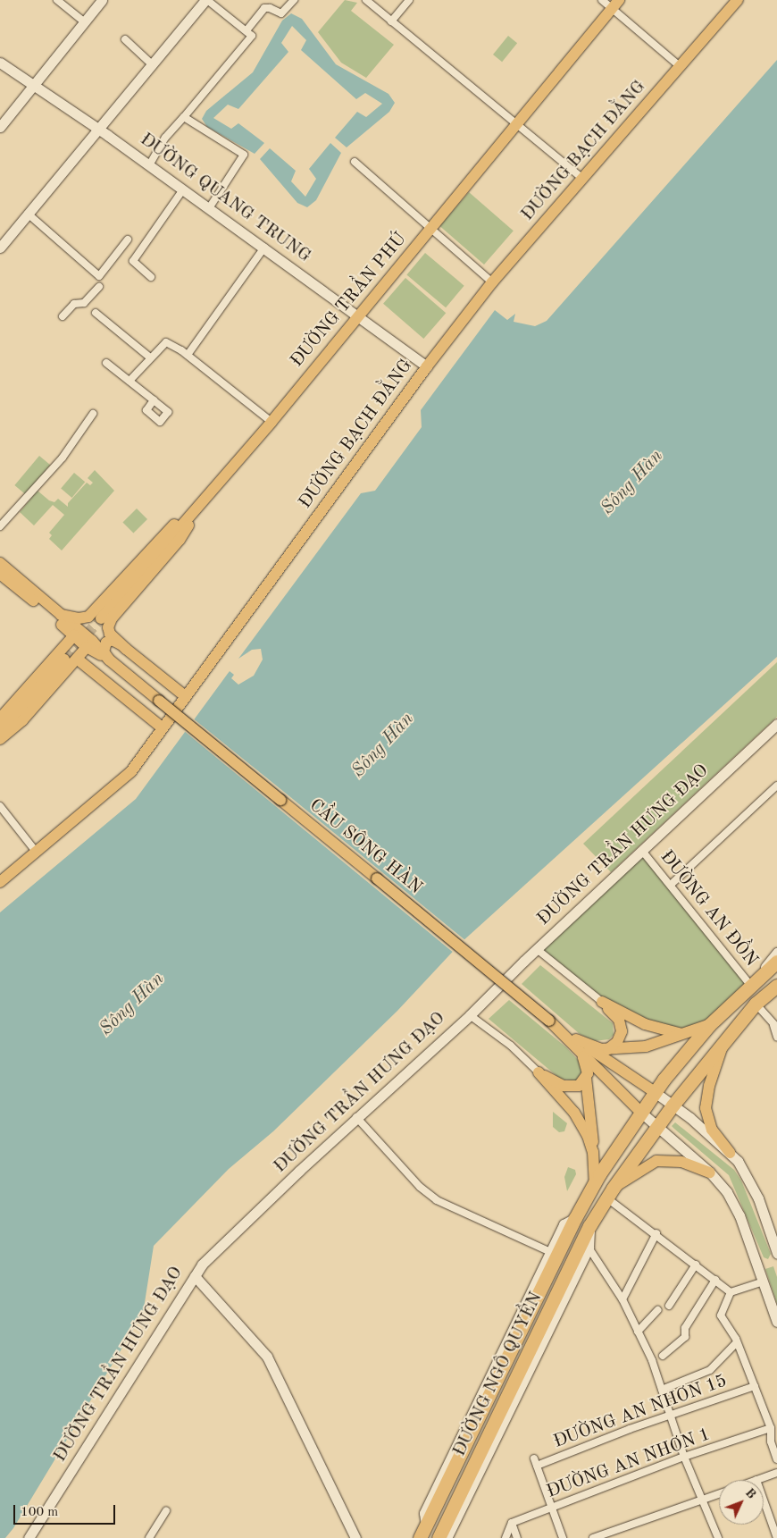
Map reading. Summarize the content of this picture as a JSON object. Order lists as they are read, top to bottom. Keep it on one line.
{"streets":{"highway":["ĐƯỜNG NGÔ QUYỀN"],"main road":["ĐƯỜNG BẠCH ĐẰNG","ĐƯỜNG QUANG TRUNG","ĐƯỜNG TRẦN PHÚ","ĐƯỜNG TRẦN HƯNG ĐẠO","CẦU SÔNG HÀN"],"street":["ĐƯỜNG AN ĐỒN","ĐƯỜNG AN NHƠN 15","ĐƯỜNG AN NHƠN 1"]},"crossings":[["ĐƯỜNG BẠCH ĐẰNG","ĐƯỜNG QUANG TRUNG"],["ĐƯỜNG QUANG TRUNG","ĐƯỜNG TRẦN PHÚ"],["ĐƯỜNG TRẦN HƯNG ĐẠO","ĐƯỜNG AN ĐỒN"],["CẦU SÔNG HÀN","ĐƯỜNG NGÔ QUYỀN"],["ĐƯỜNG AN ĐỒN","ĐƯỜNG NGÔ QUYỀN"],["ĐƯỜNG AN NHƠN 15","ĐƯỜNG AN NHƠN 1"]],"water":["Sông Hàn"],"scale_bar":"100 m","north":"top right"}
